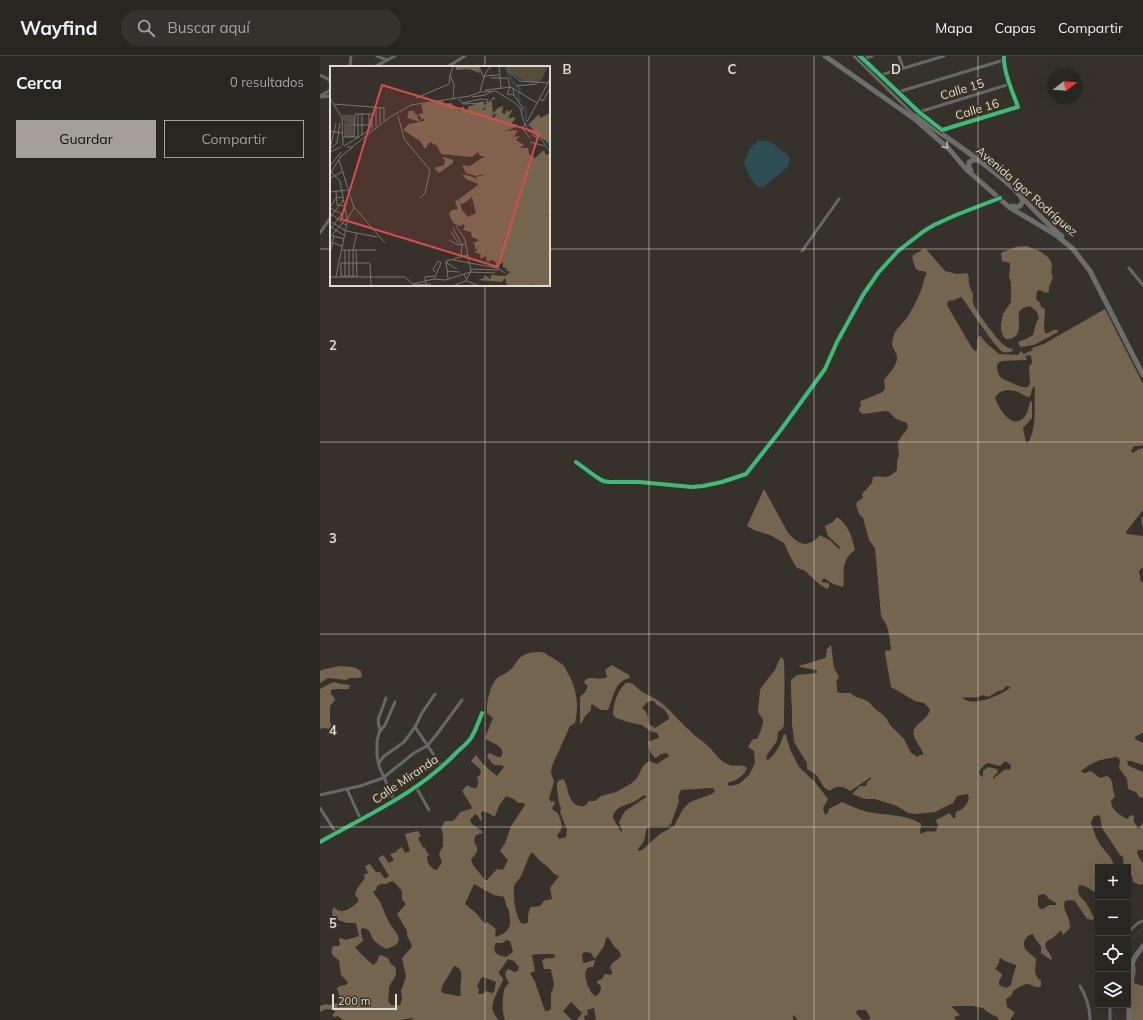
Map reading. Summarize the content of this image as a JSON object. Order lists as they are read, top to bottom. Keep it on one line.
{"streets":{"highway":["Avenida Igor Rodríguez"],"street":["Calle 15","Calle 16","Calle Miranda"]},"crossings":[["Calle 15","Calle 16"],["Calle 15","Avenida Igor Rodríguez"],["Calle 16","Avenida Igor Rodríguez"]],"scale_bar":"200 m","north":"right","page":{"header":"Wayfind","search":"Buscar aquí","nav":["Mapa","Capas","Compartir"],"heading":["Cerca","0 resultados"],"buttons":["Guardar","Compartir"],"map_buttons":["+","−"],"scale":"200 m"},"grid":{"columns":["B","C","D"],"rows":["2","3","4","5"]}}
